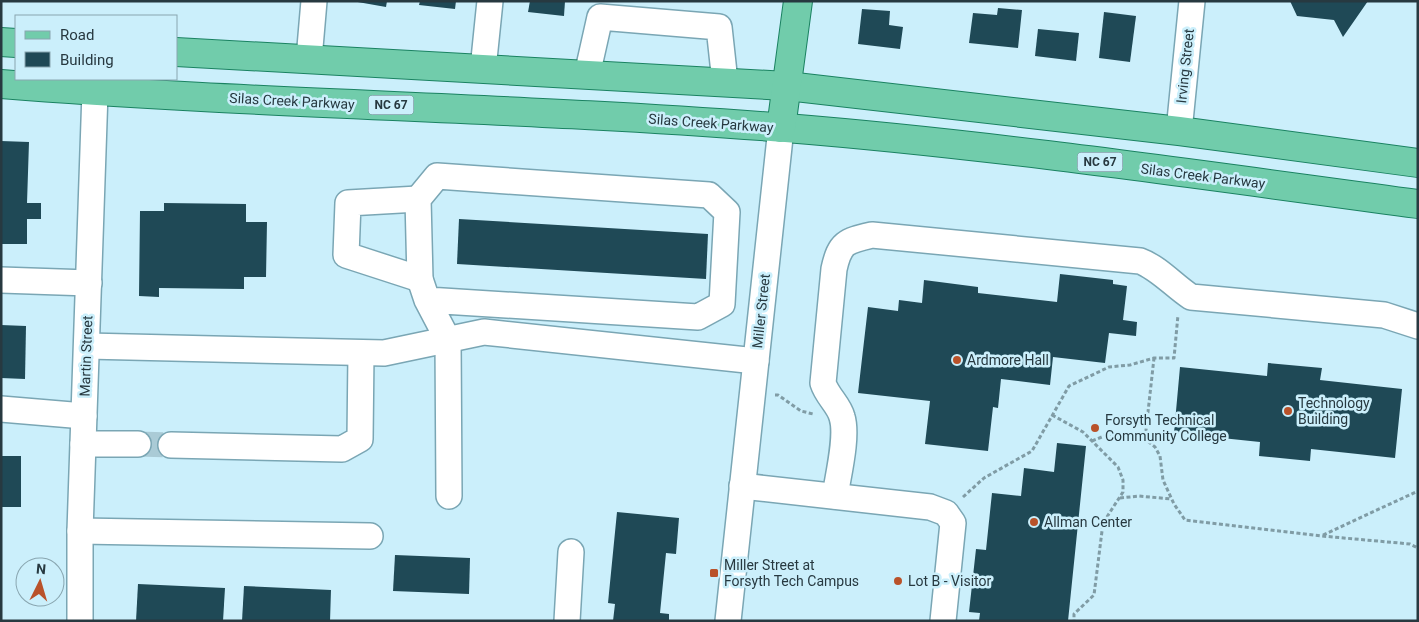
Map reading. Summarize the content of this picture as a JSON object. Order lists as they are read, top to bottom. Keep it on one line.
{"streets":{"main road":["Silas Creek Parkway","NC 67","Miller Street"],"street":["Irving Street","Martin Street"]},"crossings":[["Silas Creek Parkway","Miller Street"],["Silas Creek Parkway","Martin Street"]],"places":{"other":["Ardmore Hall","Technology Building","Forsyth Technical Community College","Allman Center","Lot B - Visitor"],"transit":["Miller Street at Forsyth Tech Campus"]},"legend":["Road","Building"],"north":"top"}
